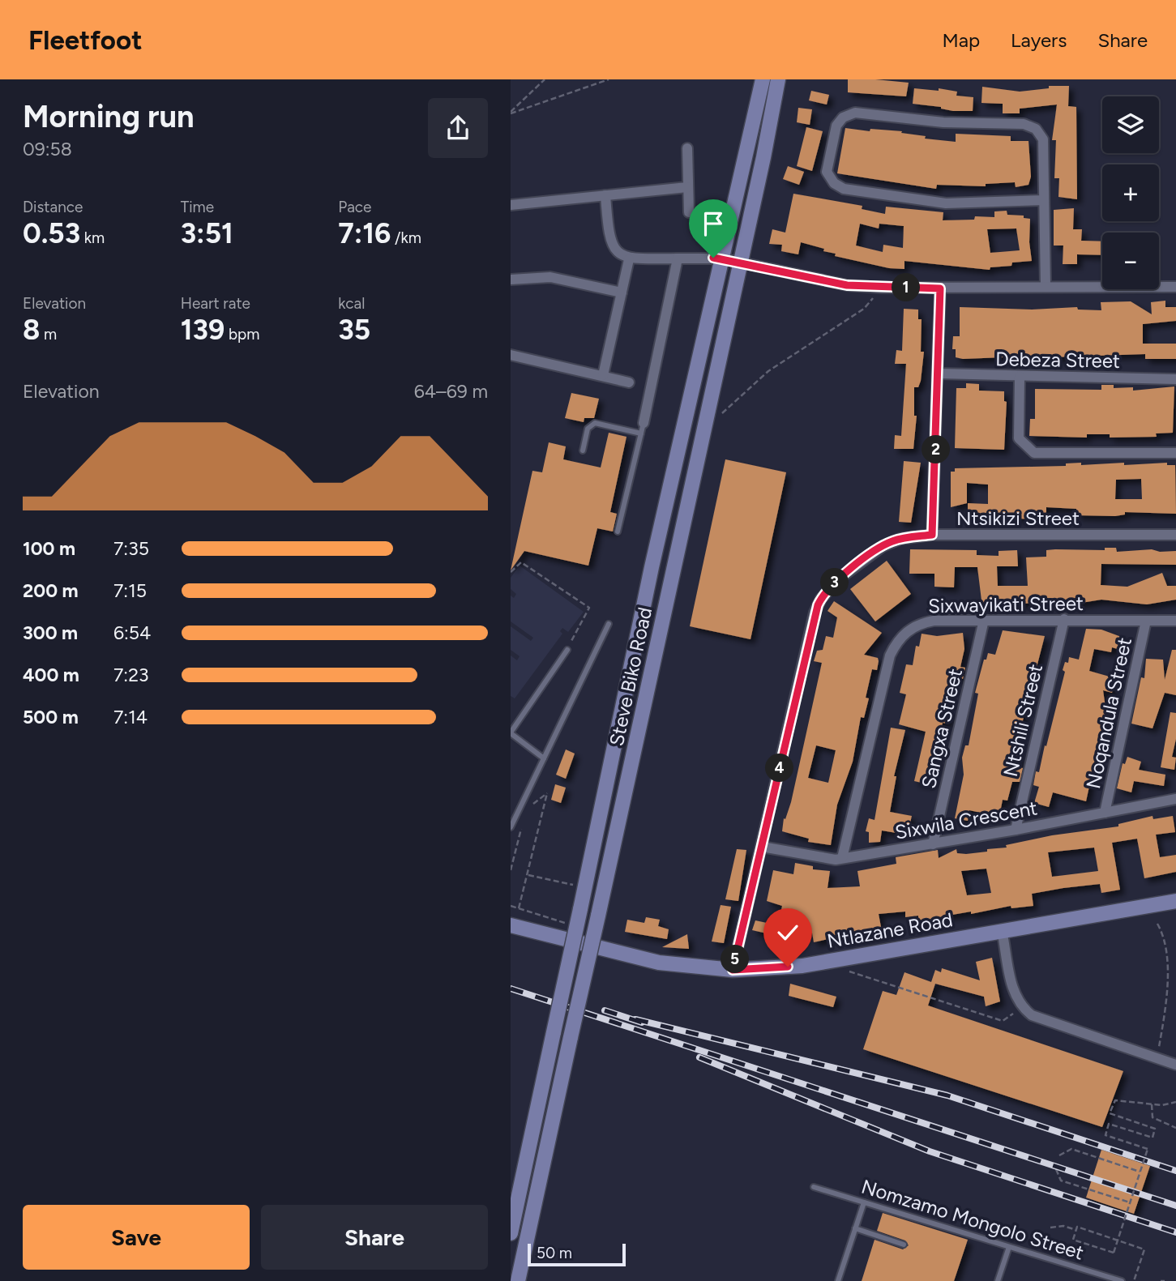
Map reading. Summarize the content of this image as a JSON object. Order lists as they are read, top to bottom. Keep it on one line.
{"streets":{"street":["Debeza Street","Ntsikizi Street","Sixwayikati Street","Steve Biko Road","Noqandula Street","Ntshili Street","Sangxa Street","Sixwila Crescent","Ntlazane Road"],"lane":["Nomzamo Mongolo Street"]},"crossings":[["Ntsikizi Street","Sixwila Crescent"],["Ntsikizi Street","Ntlazane Road"],["Sixwayikati Street","Noqandula Street"],["Sixwayikati Street","Ntshili Street"],["Sixwayikati Street","Sangxa Street"],["Sixwayikati Street","Sixwila Crescent"],["Noqandula Street","Sixwila Crescent"],["Ntshili Street","Sixwila Crescent"],["Sangxa Street","Sixwila Crescent"]],"scale_bar":"50 m","page":{"header":"Fleetfoot","nav":["Map","Layers","Share"],"heading":["Morning run","09:58"],"map_buttons":["+","−"],"stats":[["Distance","0.53 km"],["Time","3:51"],["Pace","7:16 /km"],["Elevation","8 m"],["Heart rate","139 bpm"],["kcal","35"]],"pins":["1","2","3","4","5"],"chart":["Elevation","64–69 m"],"list":[{"name":"100 m","note":"7:35"},{"name":"200 m","note":"7:15"},{"name":"300 m","note":"6:54"},{"name":"400 m","note":"7:23"},{"name":"500 m","note":"7:14"}],"buttons":["Save","Share"],"scale":"50 m"}}
